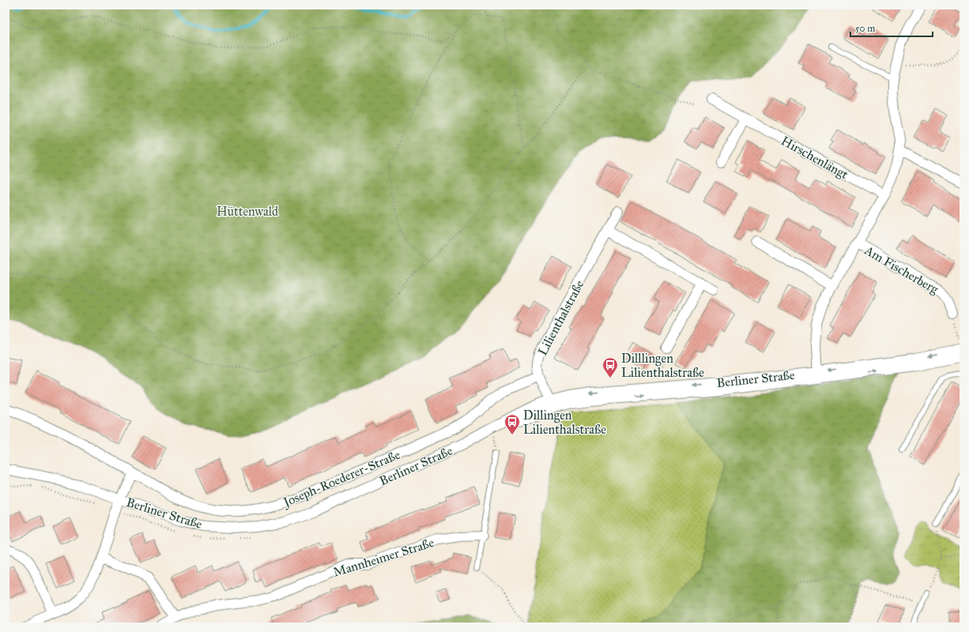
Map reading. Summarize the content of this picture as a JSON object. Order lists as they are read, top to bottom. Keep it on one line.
{"streets":{"street":["Hirschenlängt","Am Fischerberg","Lilienthalstraße","Berliner Straße","Joseph-Roederer-Straße","Mannheimer Straße"]},"crossings":[["Hirschenlängt","Am Fischerberg"],["Am Fischerberg","Berliner Straße"],["Lilienthalstraße","Berliner Straße"],["Lilienthalstraße","Joseph-Roederer-Straße"]],"parks":["Hüttenwald"],"places":{"bus stop":["Dilllingen Lilienthalstraße","Dillingen Lilienthalstraße"]},"scale_bar":"50 m"}
